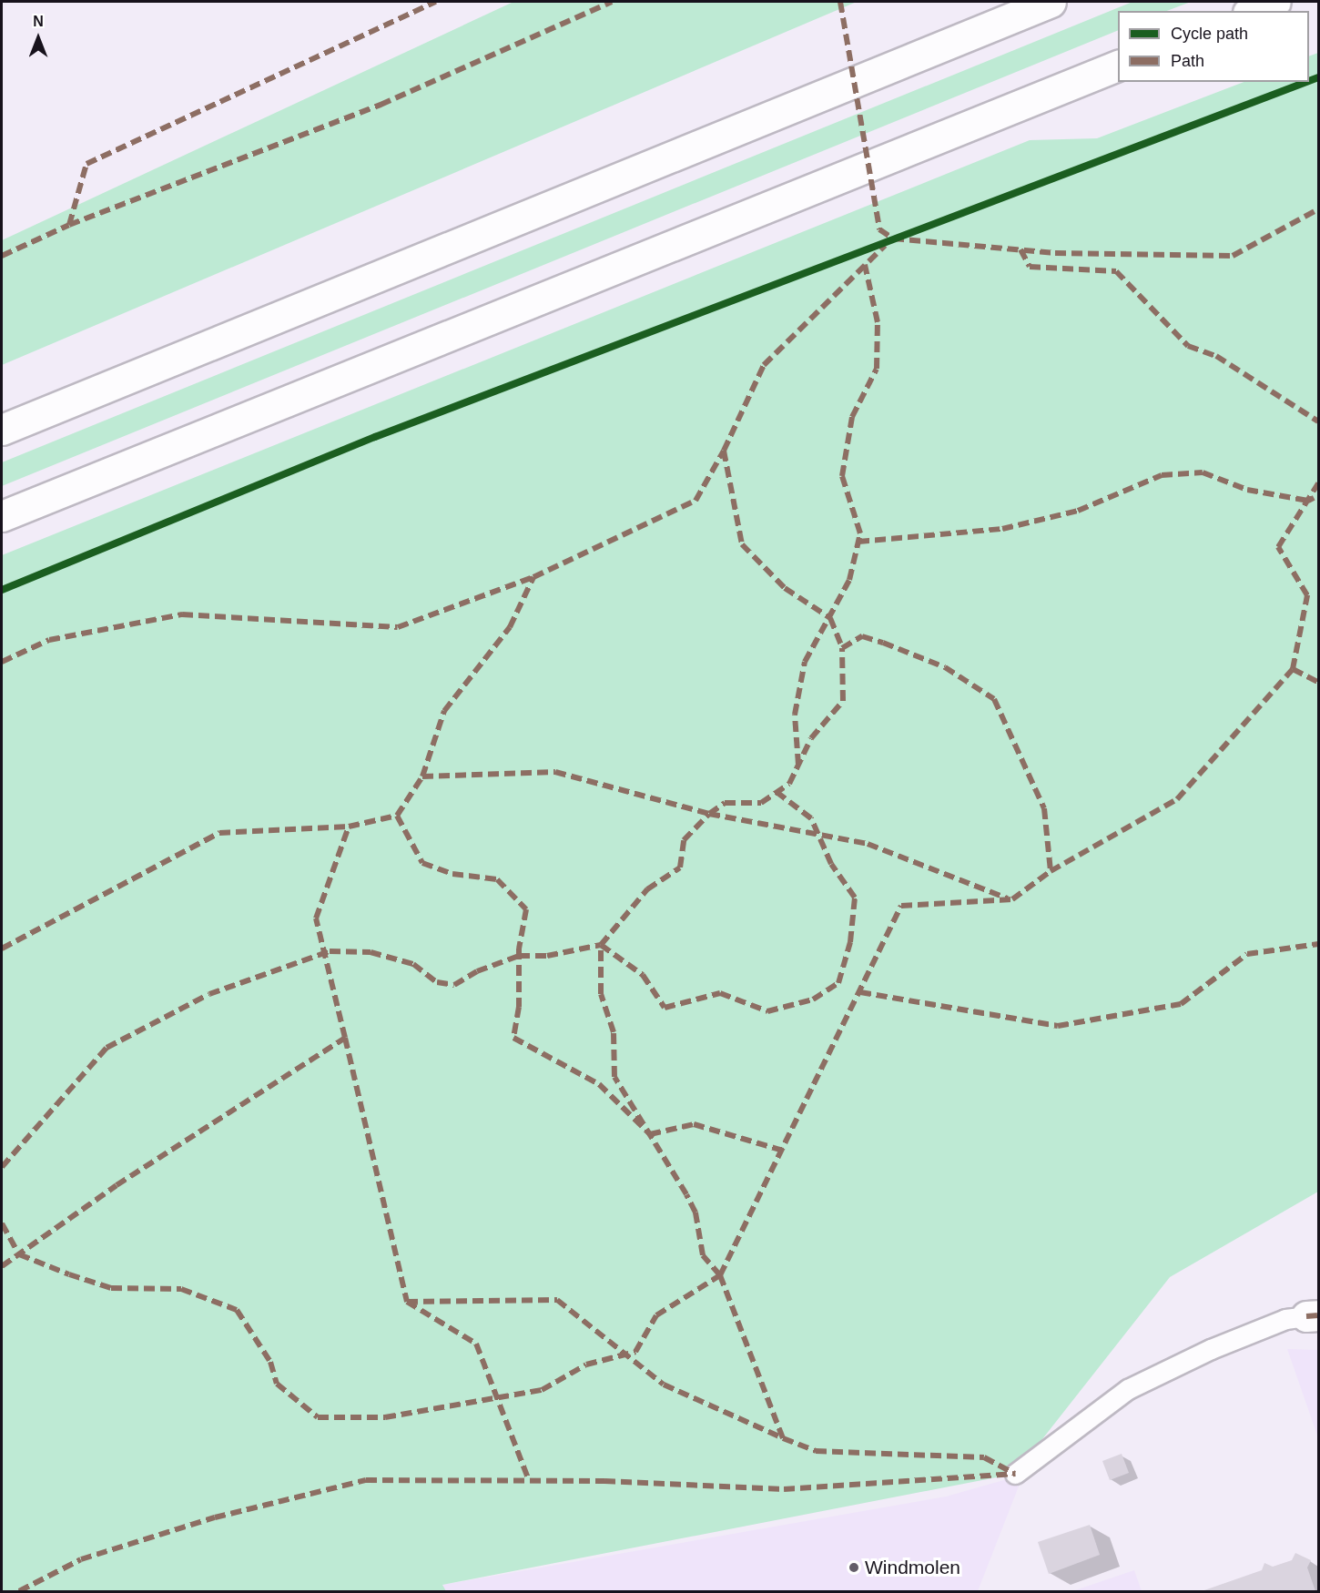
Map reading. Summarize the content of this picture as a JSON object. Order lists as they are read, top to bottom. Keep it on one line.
{"places":["Windmolen"],"legend":["Cycle path","Path"],"north":"top"}
